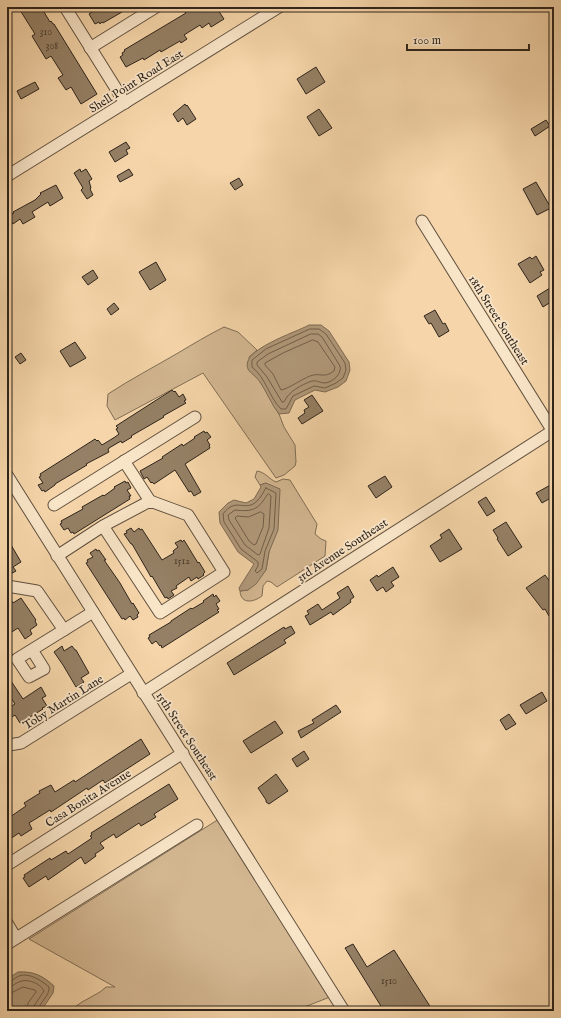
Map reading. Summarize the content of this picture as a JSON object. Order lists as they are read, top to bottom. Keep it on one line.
{"streets":{"street":["Shell Point Road East","18th Street Southeast","3rd Avenue Southeast","Toby Martin Lane","15th Street Southeast","Casa Bonita Avenue"]},"crossings":[["18th Street Southeast","3rd Avenue Southeast"],["3rd Avenue Southeast","15th Street Southeast"],["Toby Martin Lane","15th Street Southeast"],["15th Street Southeast","Casa Bonita Avenue"]],"house_numbers":["310","308","1512","1510"],"scale_bar":"100 m"}
